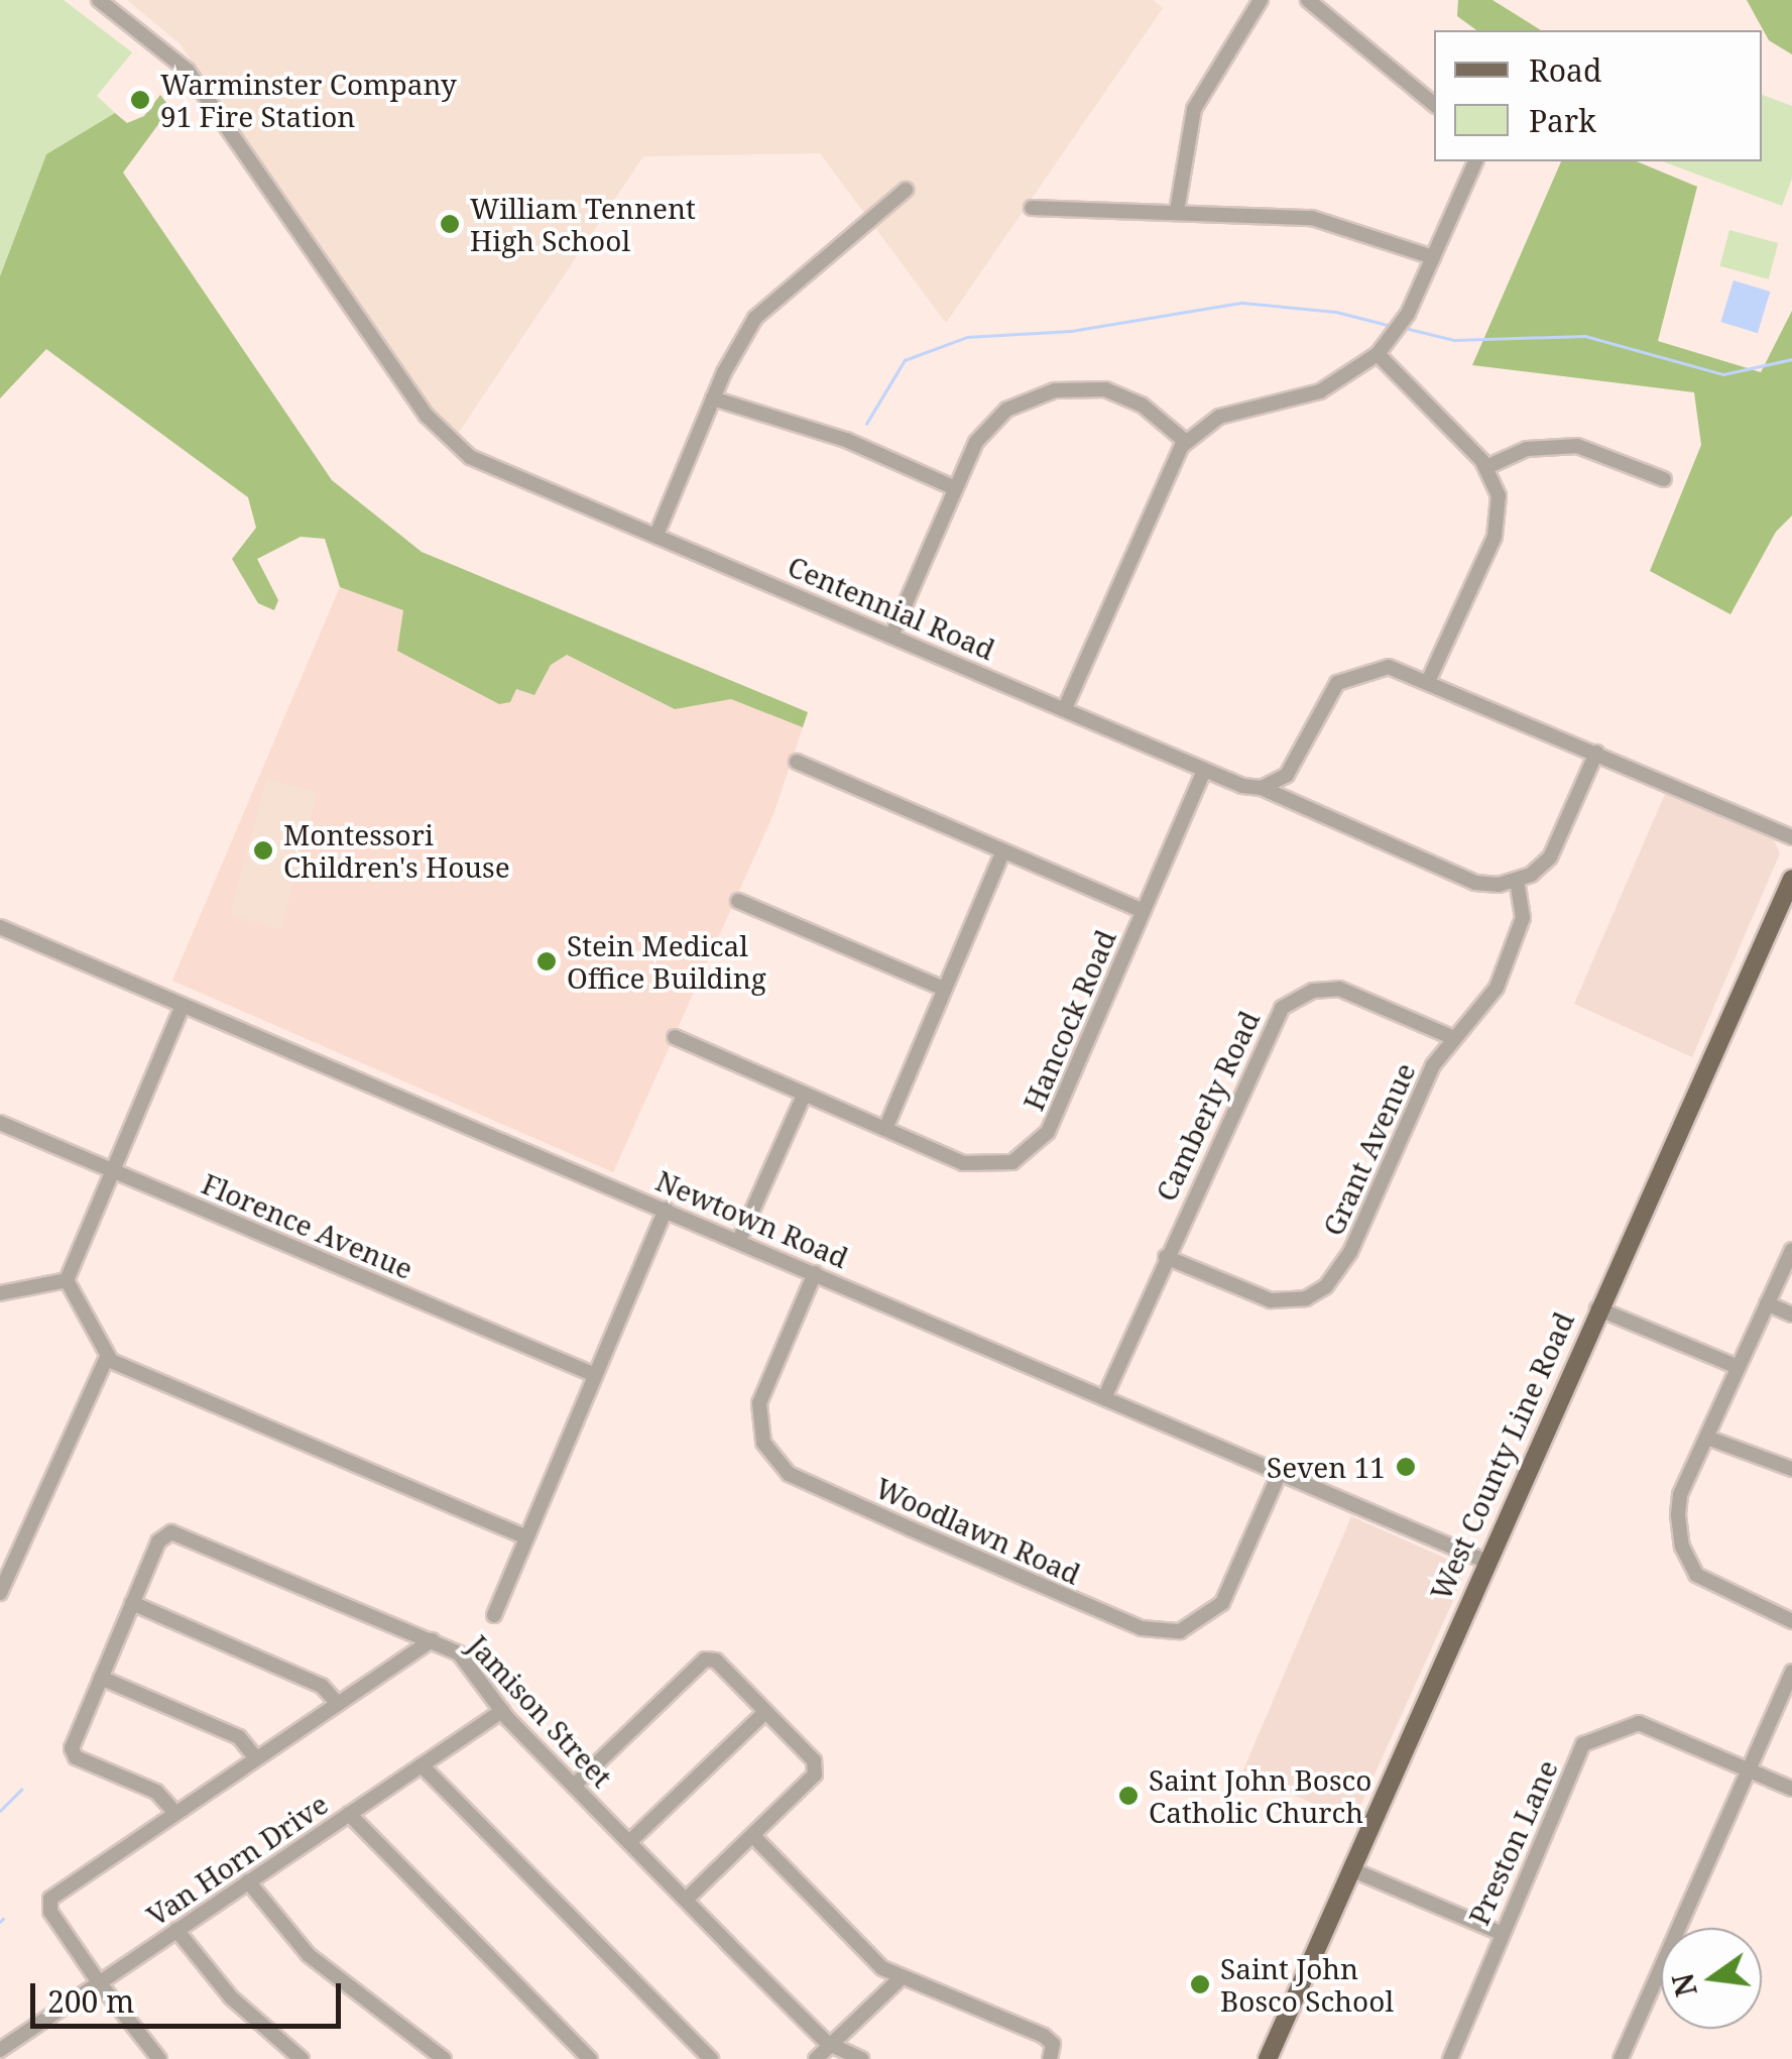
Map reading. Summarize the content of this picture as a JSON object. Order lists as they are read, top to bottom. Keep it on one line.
{"streets":{"main road":["West County Line Road"],"street":["Centennial Road","Hancock Road","Camberly Road","Grant Avenue","Newtown Road","Florence Avenue","Woodlawn Road","Jamison Street","Preston Lane","Van Horn Drive"]},"crossings":[["Centennial Road","Hancock Road"],["Centennial Road","Grant Avenue"],["Camberly Road","Grant Avenue"],["Camberly Road","Newtown Road"],["Newtown Road","West County Line Road"],["Newtown Road","Woodlawn Road"],["Jamison Street","Van Horn Drive"]],"places":["Warminster Company 91 Fire Station","William Tennent High School","Montessori Children's House","Stein Medical Office Building","Seven 11","Saint John Bosco Catholic Church","Saint John Bosco School"],"legend":["Road","Park"],"scale_bar":"200 m","north":"left"}
